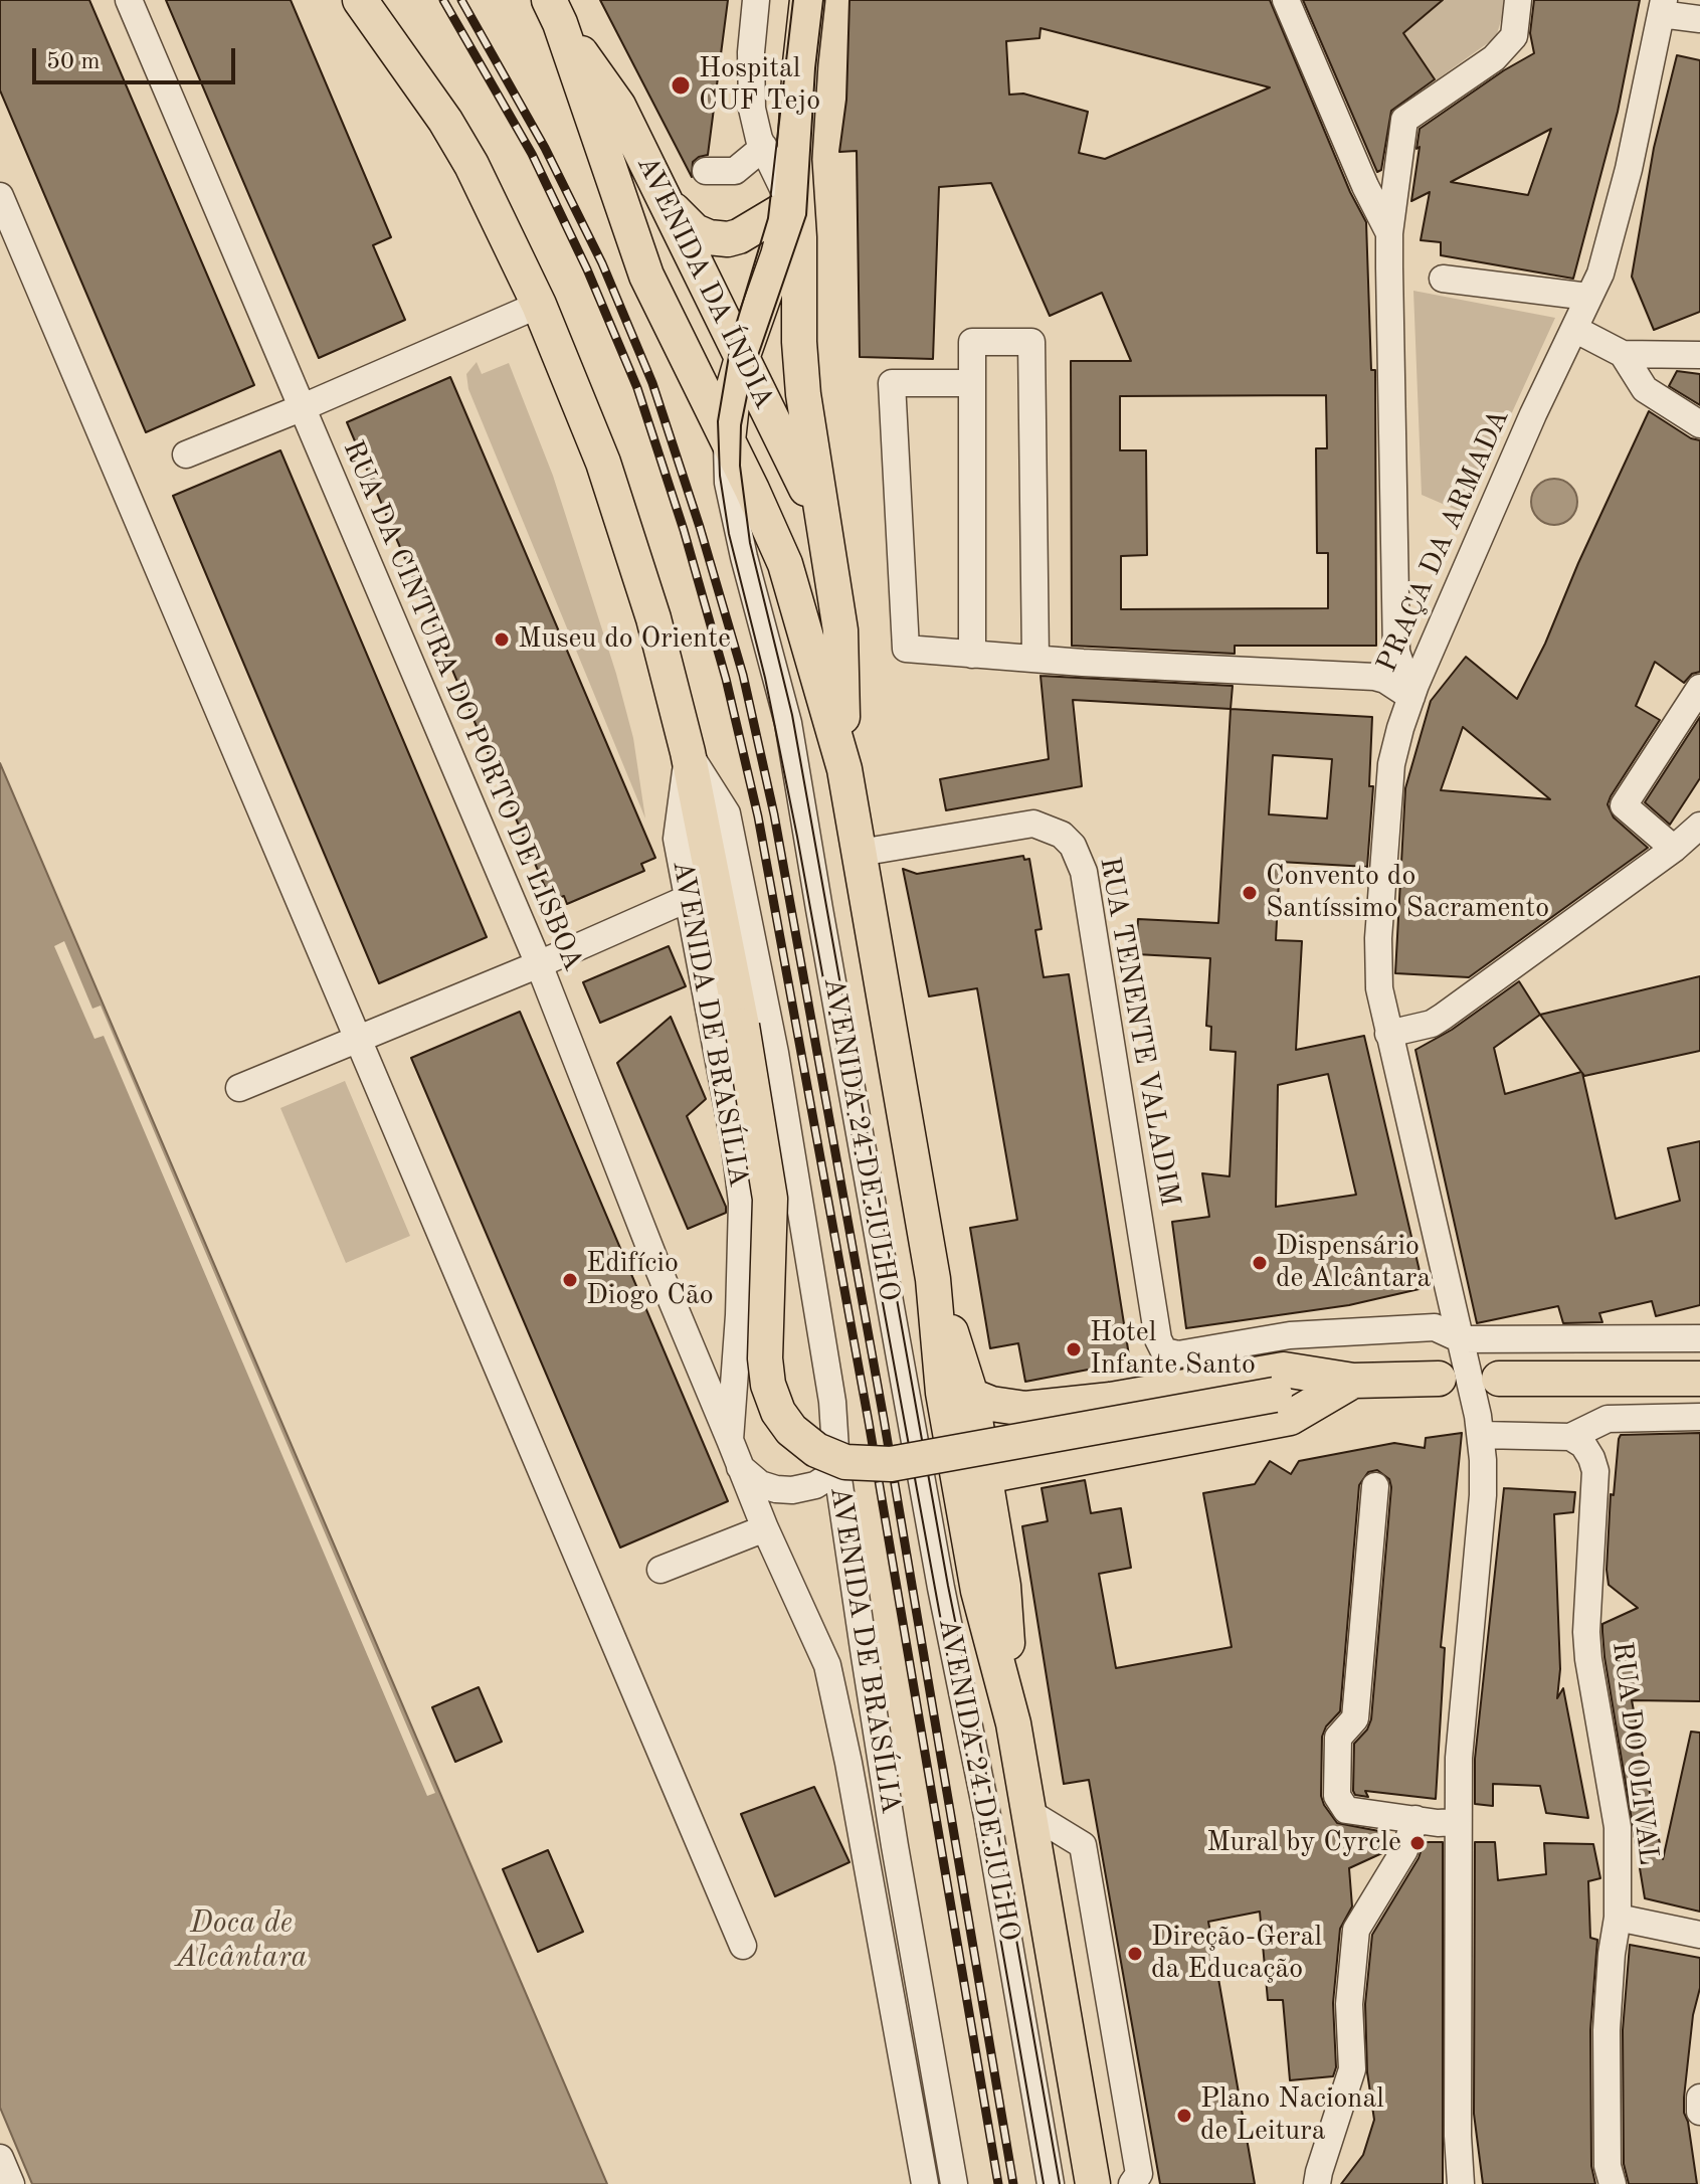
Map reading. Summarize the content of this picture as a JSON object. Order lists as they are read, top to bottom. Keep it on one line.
{"streets":{"main road":["AVENIDA DA ÍNDIA","AVENIDA DE BRASÍLIA","AVENIDA 24 DE JULHO"],"street":["PRAÇA DA ARMADA","RUA DA CINTURA DO PORTO DE LISBOA","RUA TENENTE VALADIM","RUA DO OLIVAL"]},"crossings":[["AVENIDA DA ÍNDIA","AVENIDA 24 DE JULHO"],["RUA DA CINTURA DO PORTO DE LISBOA","AVENIDA DE BRASÍLIA"],["RUA TENENTE VALADIM","AVENIDA 24 DE JULHO"]],"water":["Doca de Alcântara"],"places":["Hospital CUF Tejo","Museu do Oriente","Convento do Santíssimo Sacramento","Dispensário de Alcântara","Edifício Diogo Cão","Hotel Infante Santo","Mural by Cyrcle","Direção-Geral da Educação","Plano Nacional de Leitura"],"scale_bar":"50 m"}
